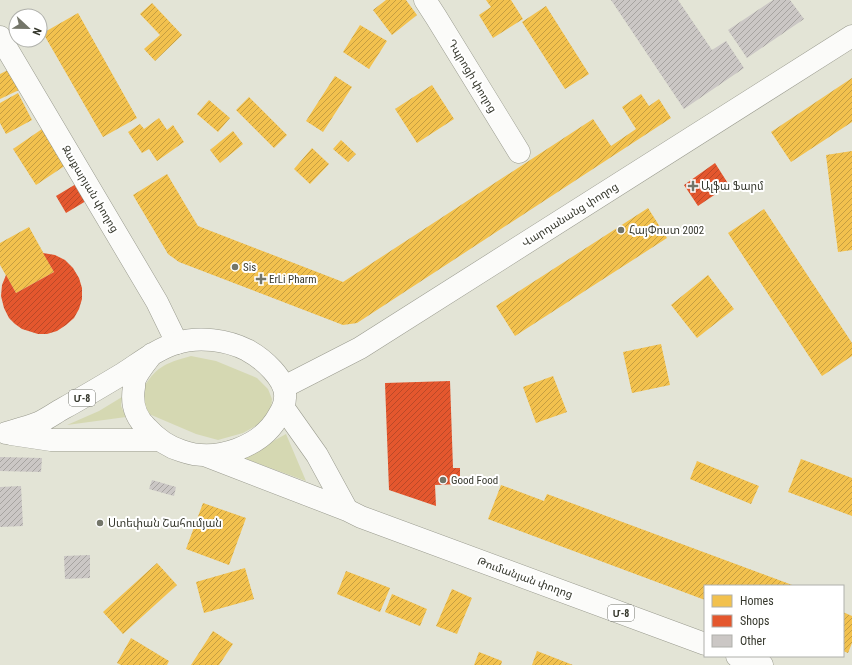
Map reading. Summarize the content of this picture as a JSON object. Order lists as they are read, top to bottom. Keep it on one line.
{"streets":{"main road":["Դպրոցի փողոց","Զաքարյան փողոց","Վարդանանց փողոց","Մ-8","Թումանյան փողոց"]},"crossings":[["Զաքարյան փողոց","Վարդանանց փողոց"],["Զաքարյան փողոց","Մ-8"],["Վարդանանց փողոց","Մ-8"],["Մ-8","Թումանյան փողոց"]],"places":{"health":["Ալֆա Ֆարմ","ErLi Pharm"],"other":["ՀայՓոստ 2002","Sis","Good Food","Ստեփան Շահումյան"]},"legend":["Homes","Shops","Other"],"north":"right"}
